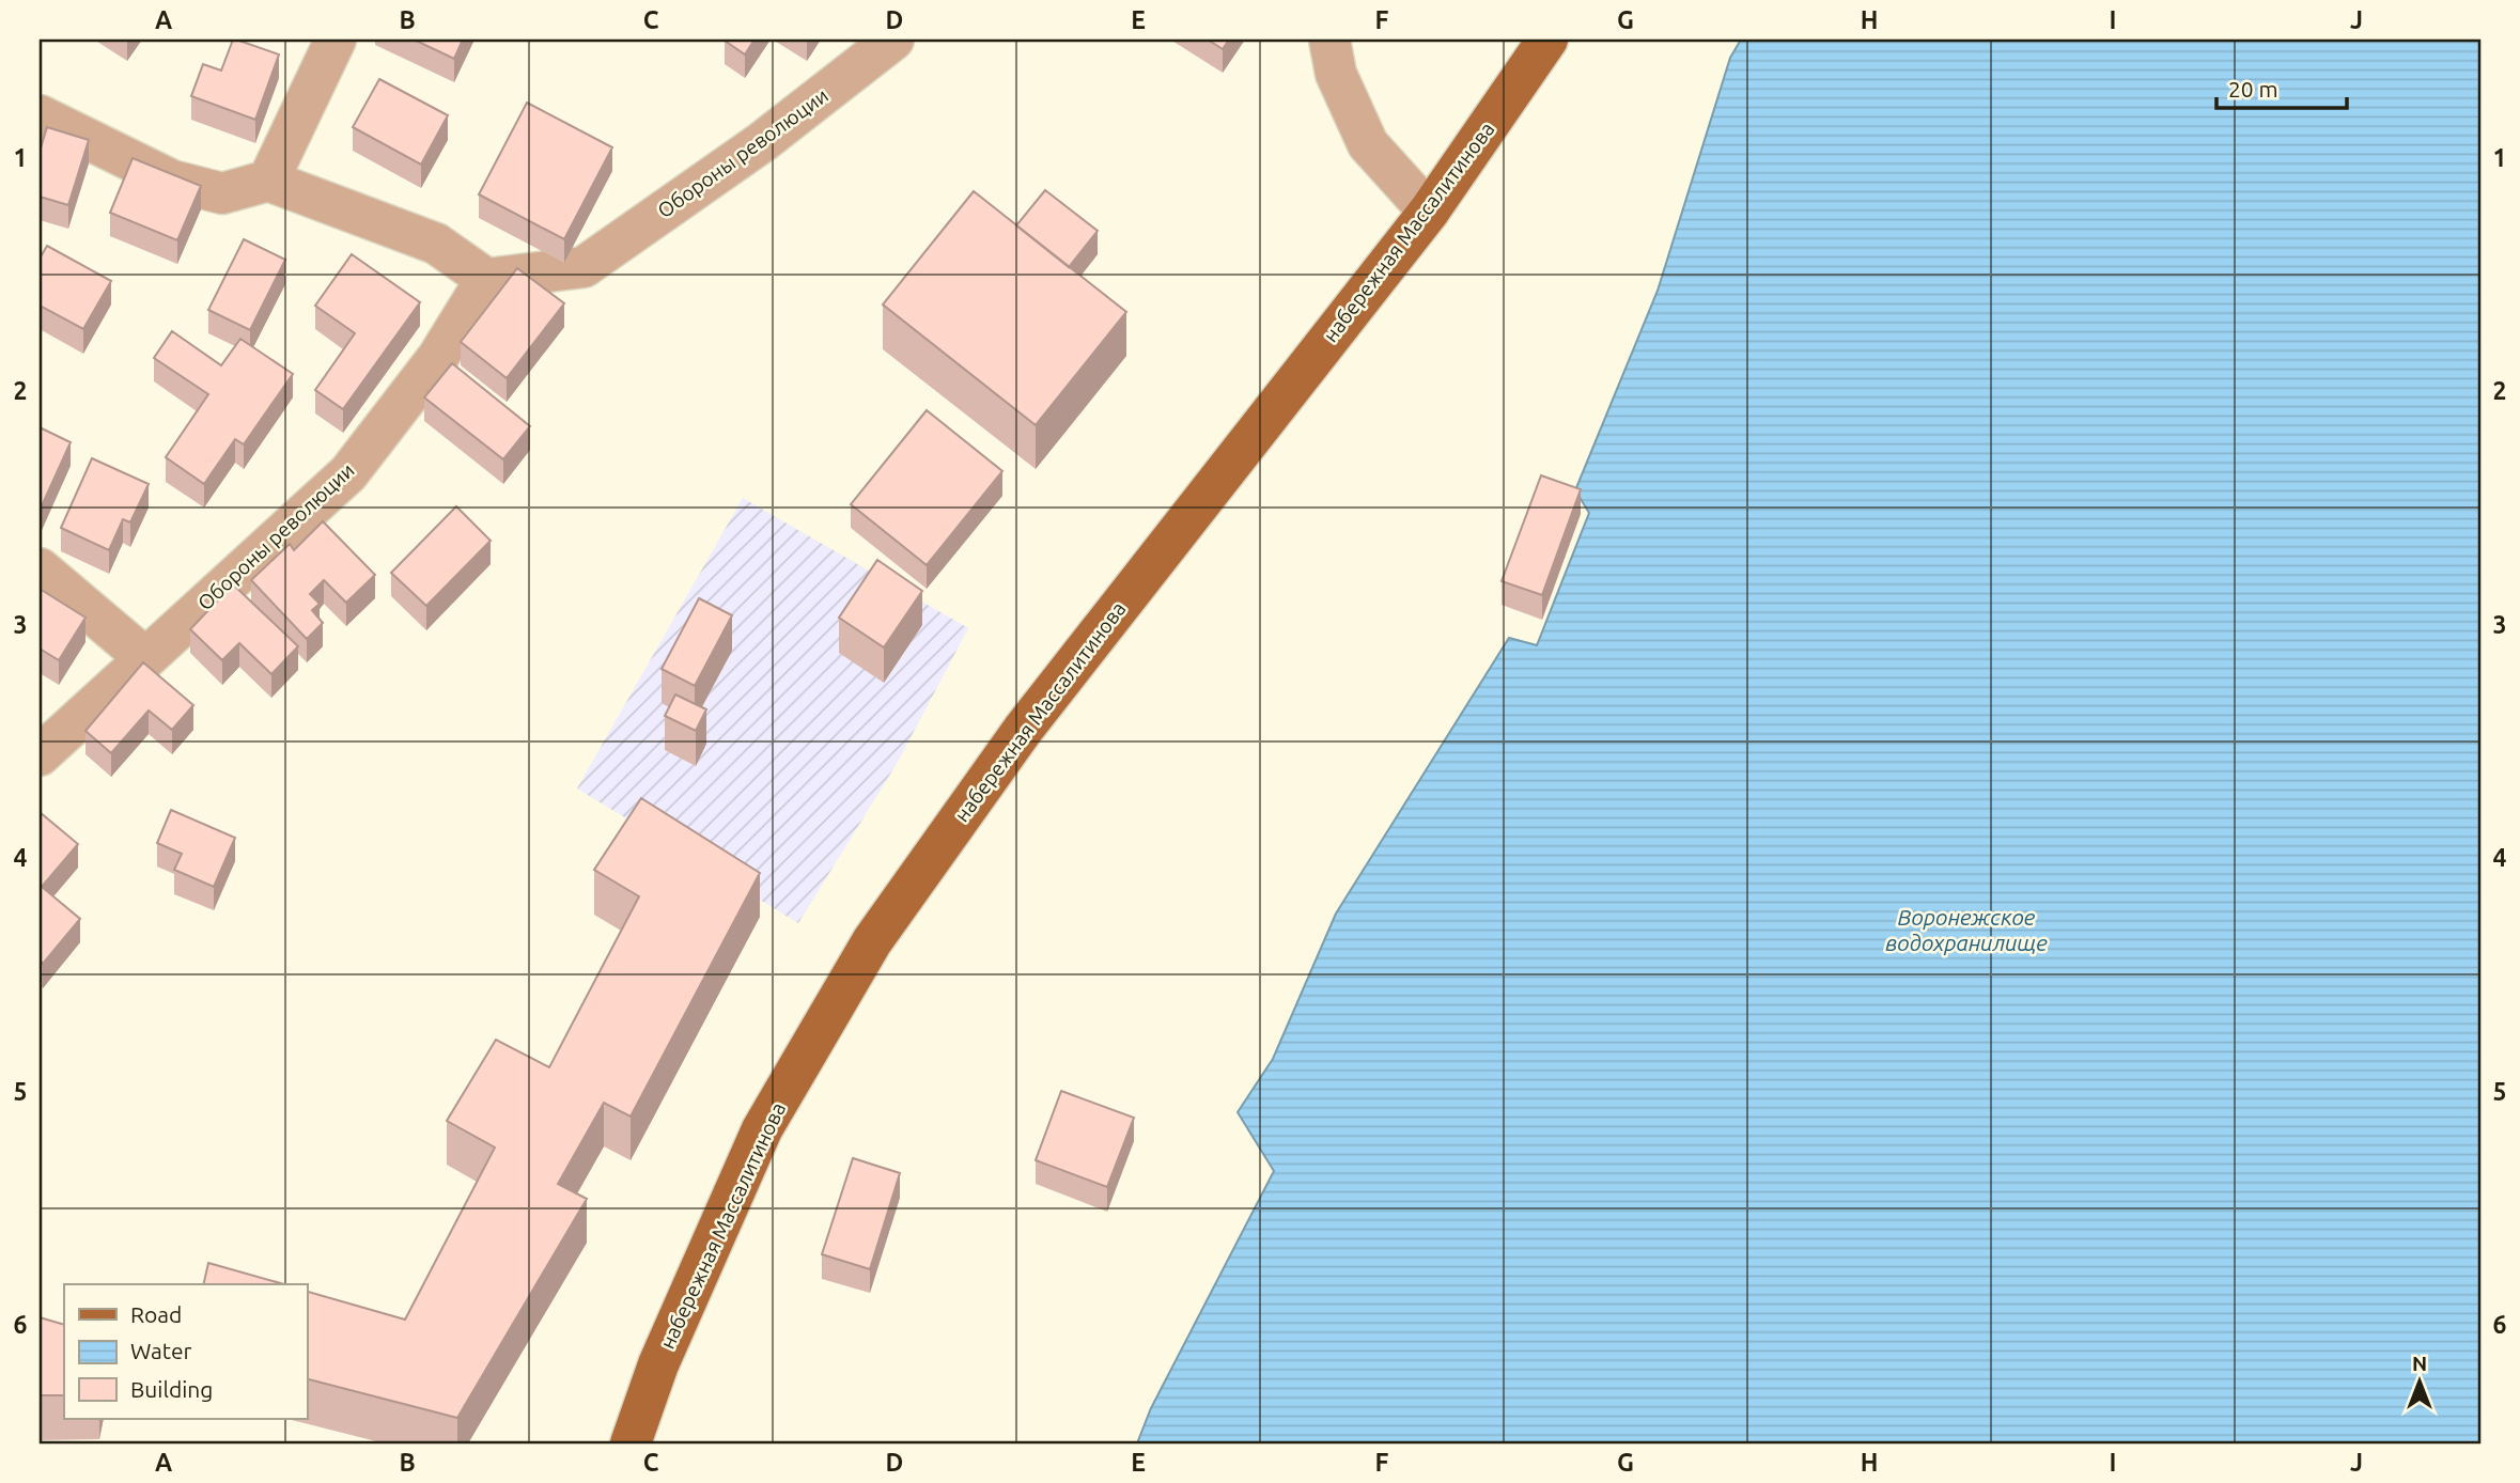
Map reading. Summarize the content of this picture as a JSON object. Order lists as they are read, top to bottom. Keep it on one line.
{"streets":{"main road":["набережная Массалитинова"],"street":["Обороны революции"]},"water":["Воронежское водохранилище"],"legend":["Road","Water","Building"],"scale_bar":"20 m","north":"top","grid":{"columns":["A","B","C","D","E","F","G","H","I","J"],"rows":["1","2","3","4","5","6"]}}
